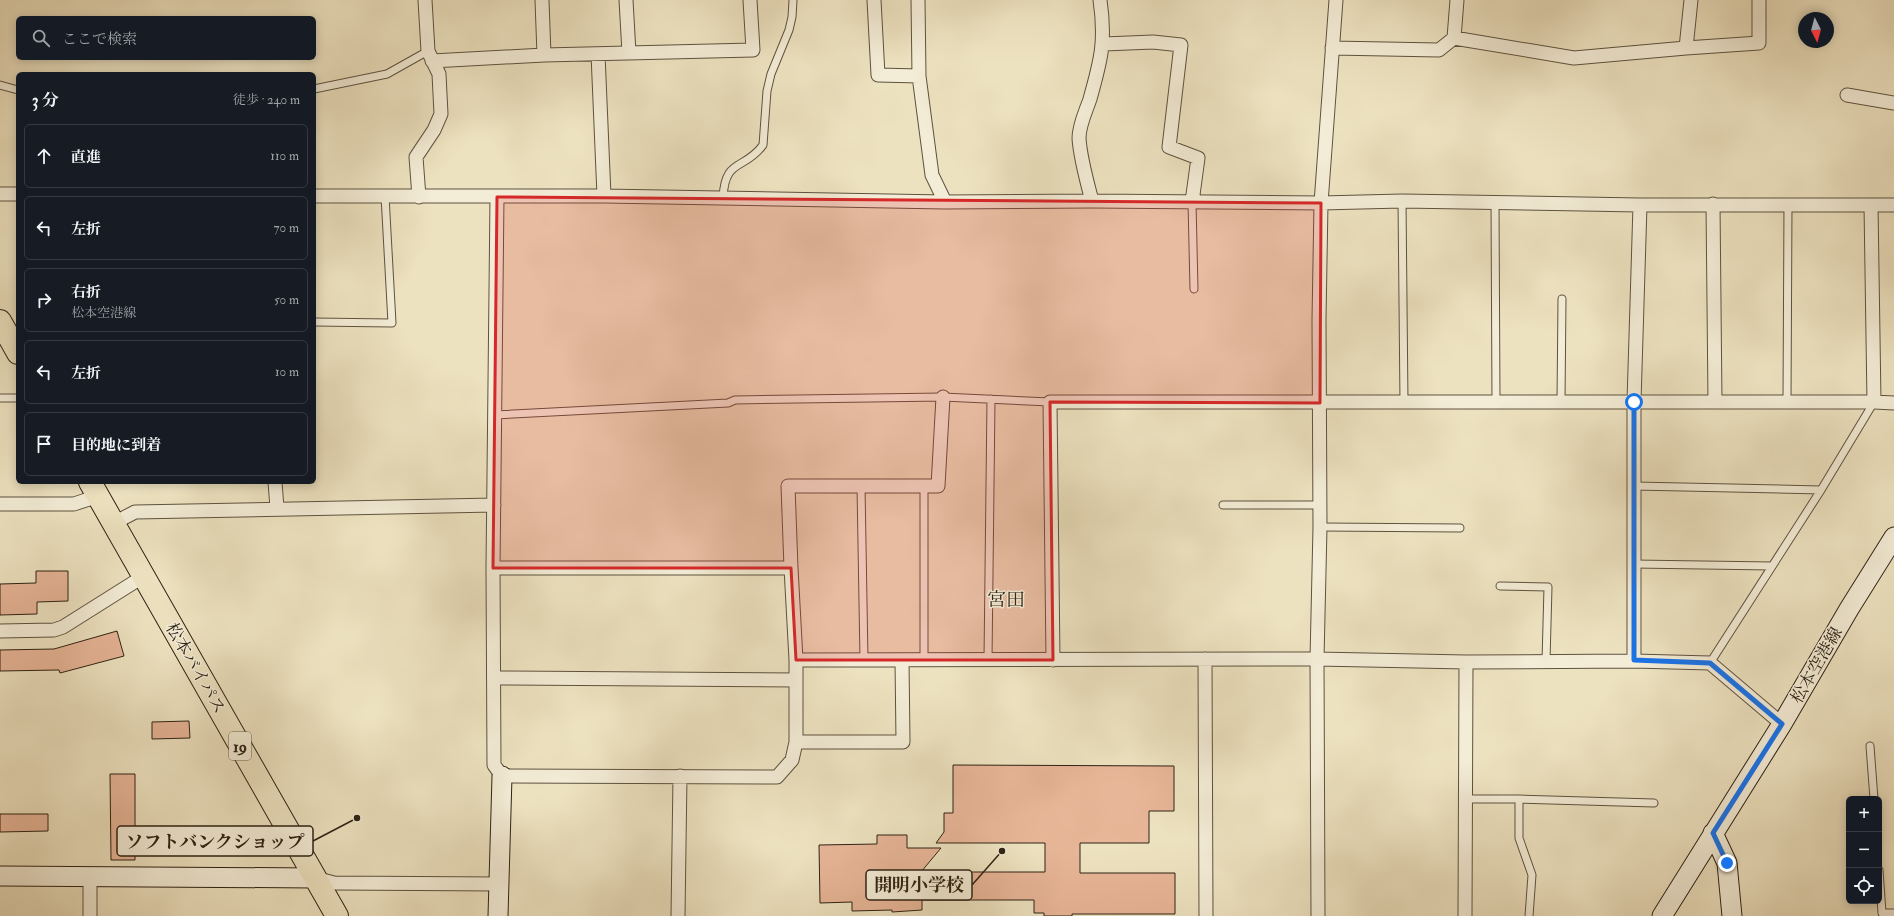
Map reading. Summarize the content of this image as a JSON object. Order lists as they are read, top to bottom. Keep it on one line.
{"streets":{"highway":["松本バイパス","19"],"street":["松本空港線"]},"districts":["宮田"],"places":["ソフトバンクショップ","開明小学校"],"north":"bottom","page":{"search":"ここで検索","heading":["3 分","徒歩 · 240 m"],"list":[["直進","110 m"],["左折","70 m"],["右折","松本空港線","50 m"],["左折","10 m"],"目的地に到着"],"map_buttons":["+","−"]}}
